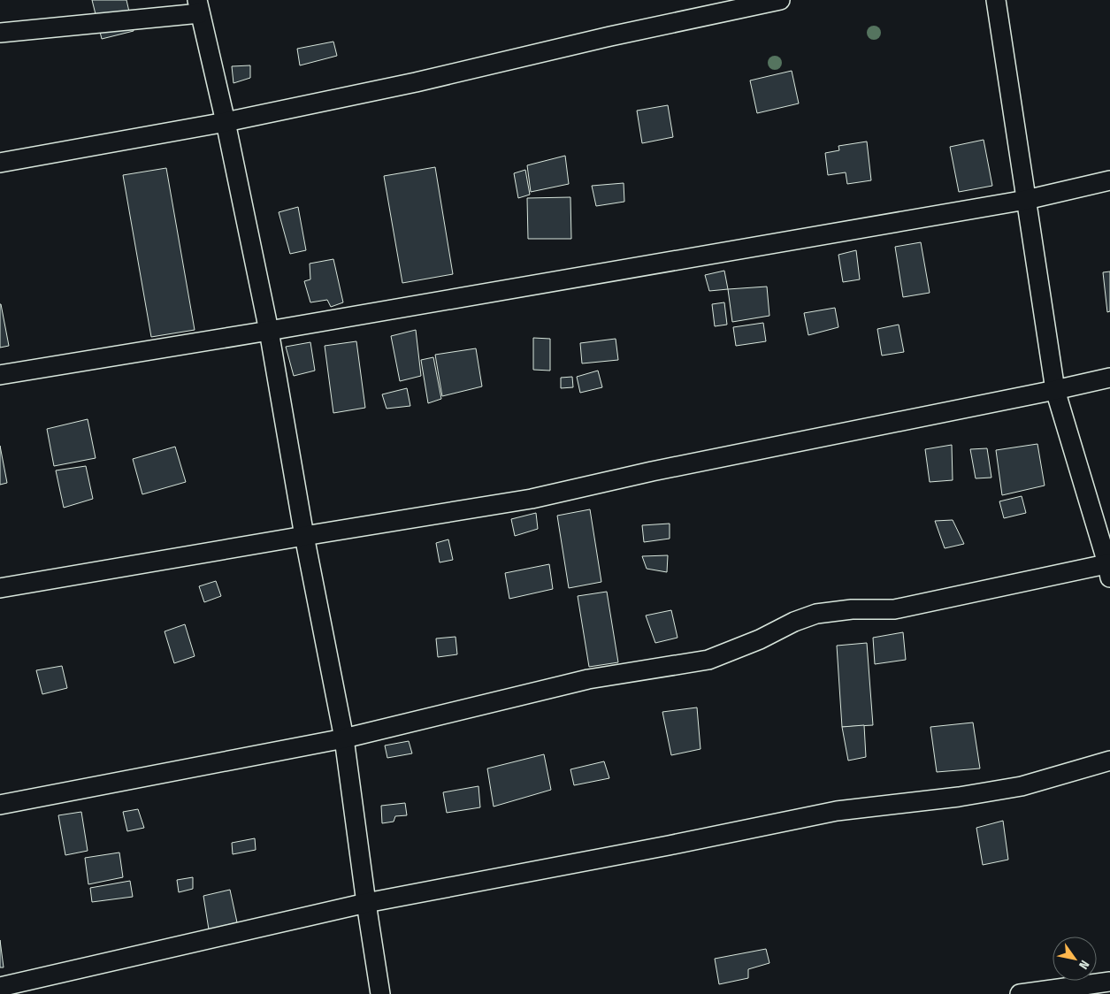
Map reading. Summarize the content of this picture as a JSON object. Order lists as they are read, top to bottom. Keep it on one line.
{"north":"bottom right"}
